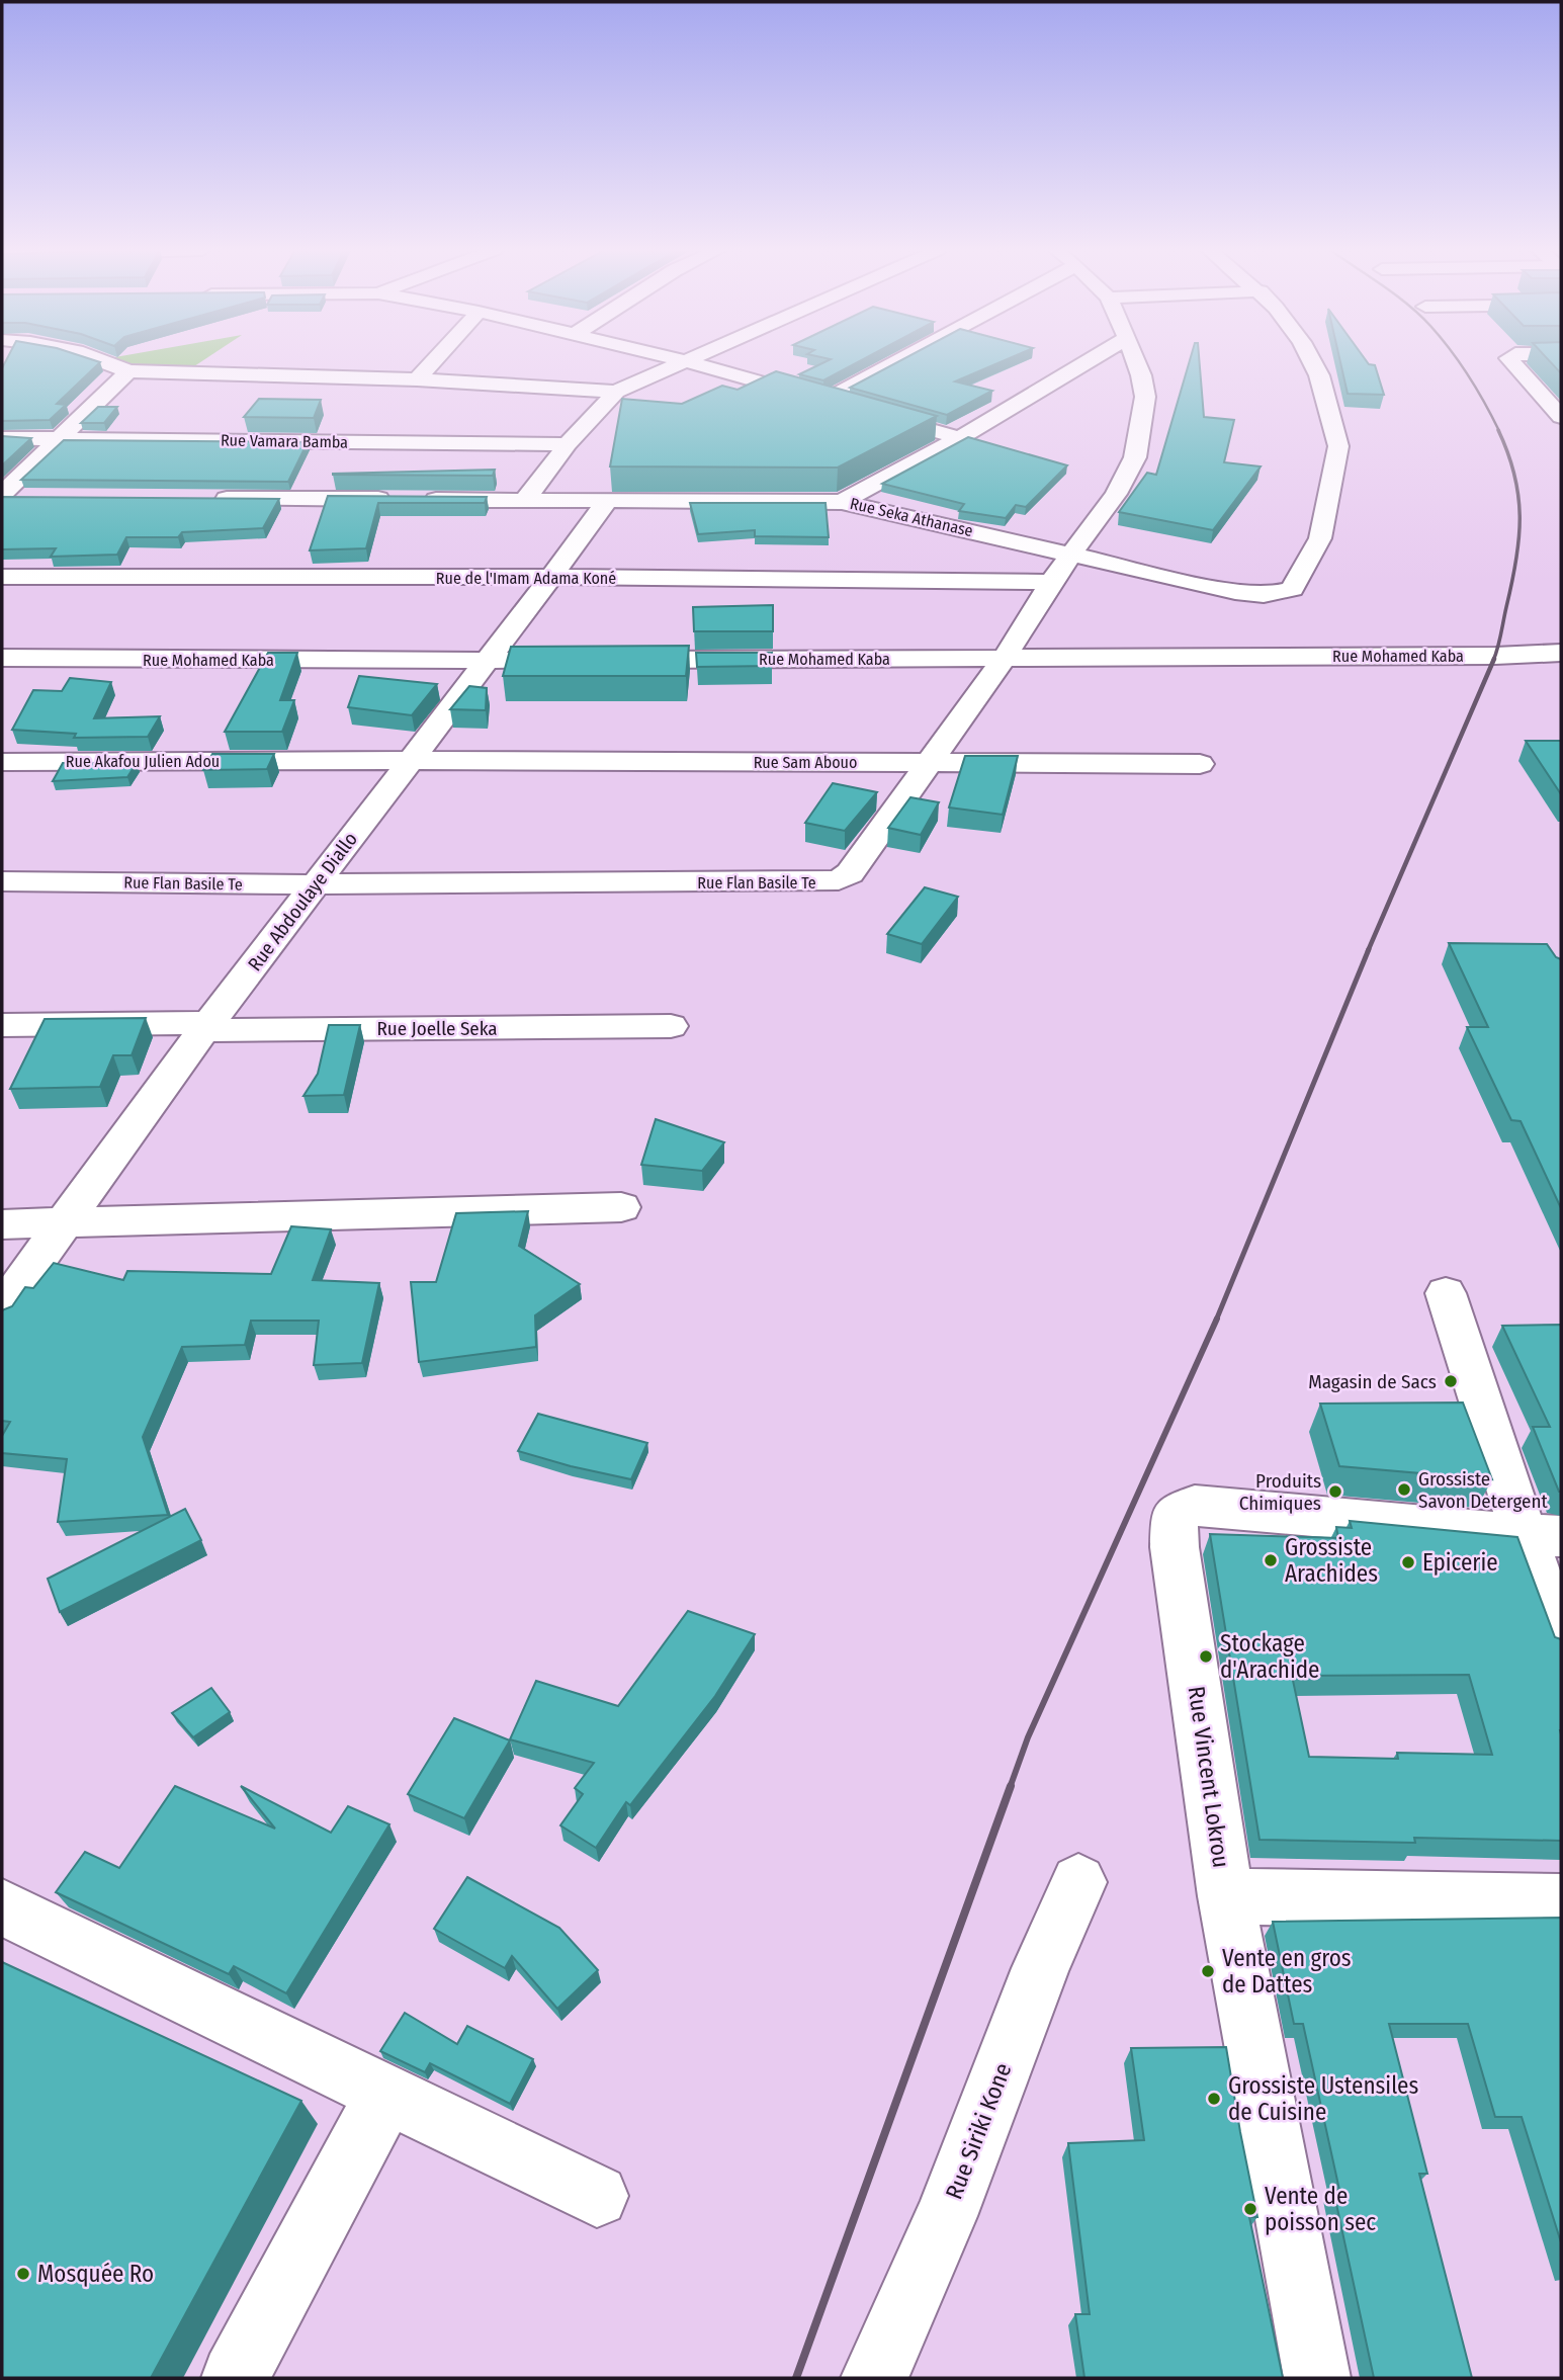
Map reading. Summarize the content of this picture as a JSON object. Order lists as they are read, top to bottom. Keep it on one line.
{"streets":{"street":["Rue Vamara Bamba","Rue Seka Athanase","Rue de l'Imam Adama Koné","Rue Mohamed Kaba","Rue Akafou Julien Adou","Rue Sam Abouo","Rue Flan Basile Te","Rue Abdoulaye Diallo","Rue Joelle Seka","Rue Vincent Lokrou","Rue Siriki Kone"]},"crossings":[["Rue Seka Athanase","Rue Flan Basile Te"],["Rue Seka Athanase","Rue Abdoulaye Diallo"],["Rue de l'Imam Adama Koné","Rue Flan Basile Te"],["Rue de l'Imam Adama Koné","Rue Abdoulaye Diallo"],["Rue Mohamed Kaba","Rue Flan Basile Te"],["Rue Mohamed Kaba","Rue Abdoulaye Diallo"],["Rue Akafou Julien Adou","Rue Sam Abouo"],["Rue Akafou Julien Adou","Rue Abdoulaye Diallo"],["Rue Sam Abouo","Rue Flan Basile Te"],["Rue Sam Abouo","Rue Abdoulaye Diallo"],["Rue Flan Basile Te","Rue Abdoulaye Diallo"],["Rue Abdoulaye Diallo","Rue Joelle Seka"]],"places":["Magasin de Sacs","Grossiste Savon Detergent","Produits Chimiques","Grossiste Arachides","Epicerie","Stockage d'Arachide","Vente en gros de Dattes","Grossiste Ustensiles de Cuisine","Vente de poisson sec","Mosquée Ro"]}
